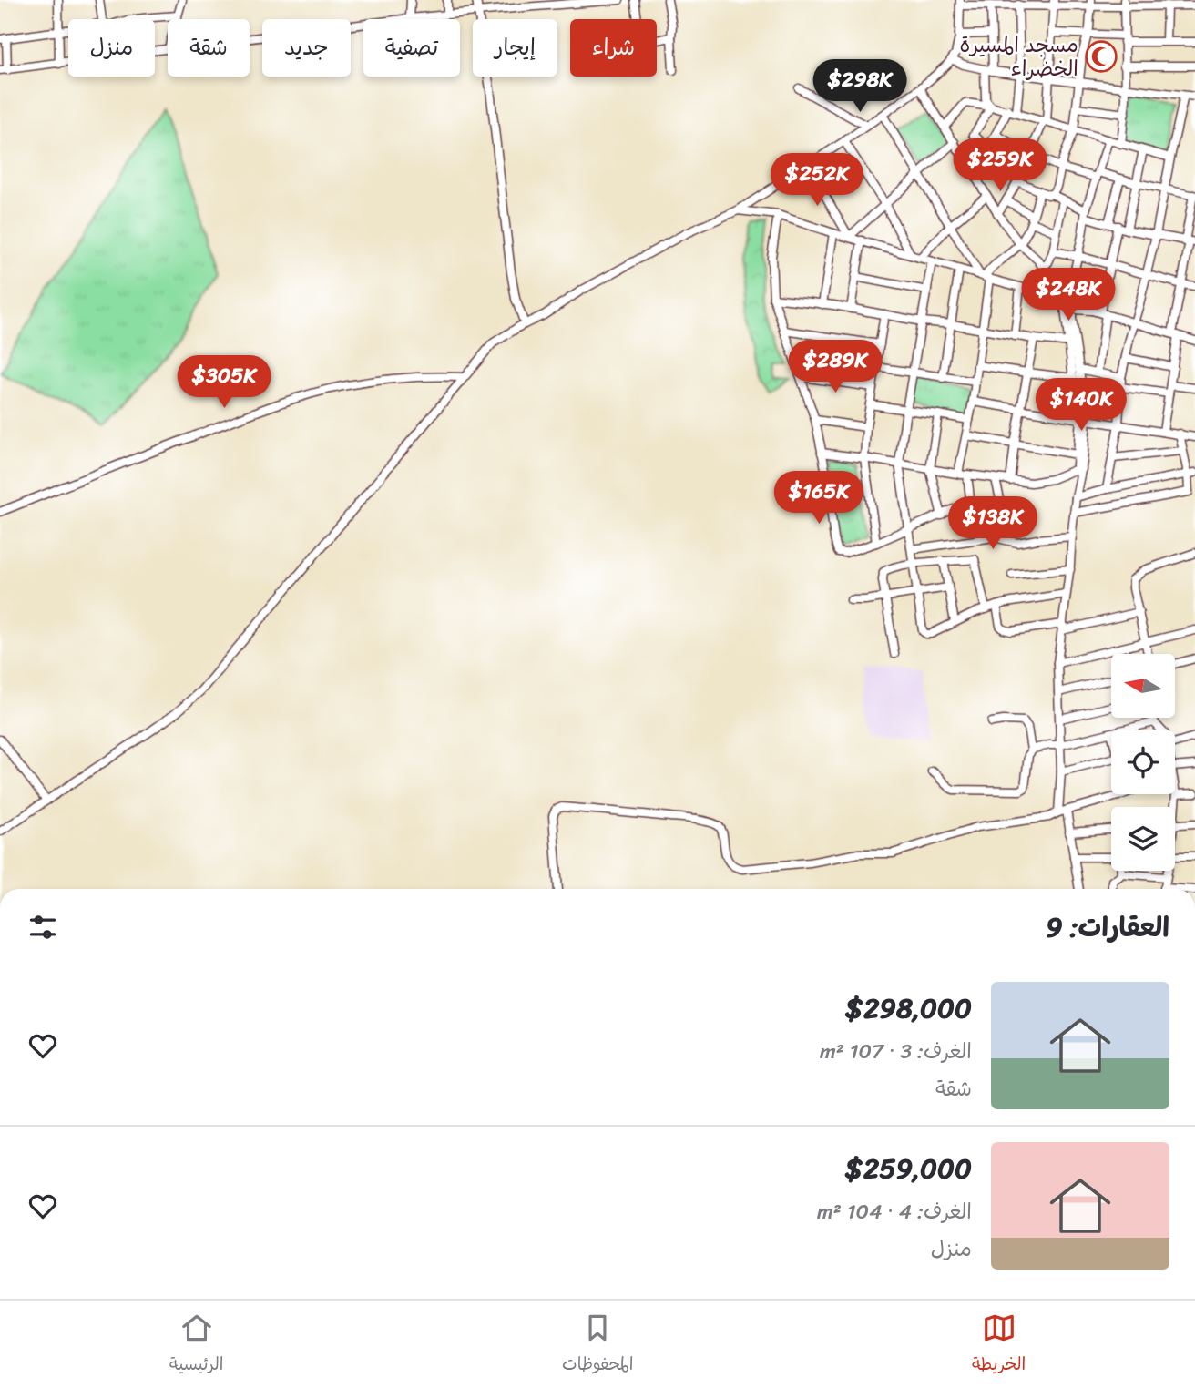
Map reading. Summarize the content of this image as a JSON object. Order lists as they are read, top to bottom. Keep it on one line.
{"places":{"mosque":["مسجد المسيرة الخضراء"]},"north":"left","page":{"chip":["شراء","إيجار","تصفية","جديد","شقة","منزل"],"price":["$298K","$259K","$252K","$248K","$289K","$305K","$140K","$165K","$138K"],"heading":"العقارات: 9","list":[{"name":"$298,000","note":"الغرف: 3 · 107 m² · شقة"},{"name":"$259,000","note":"الغرف: 4 · 104 m² · منزل"}],"tabs":["الخريطة","المحفوظات","الرئيسية"]}}
